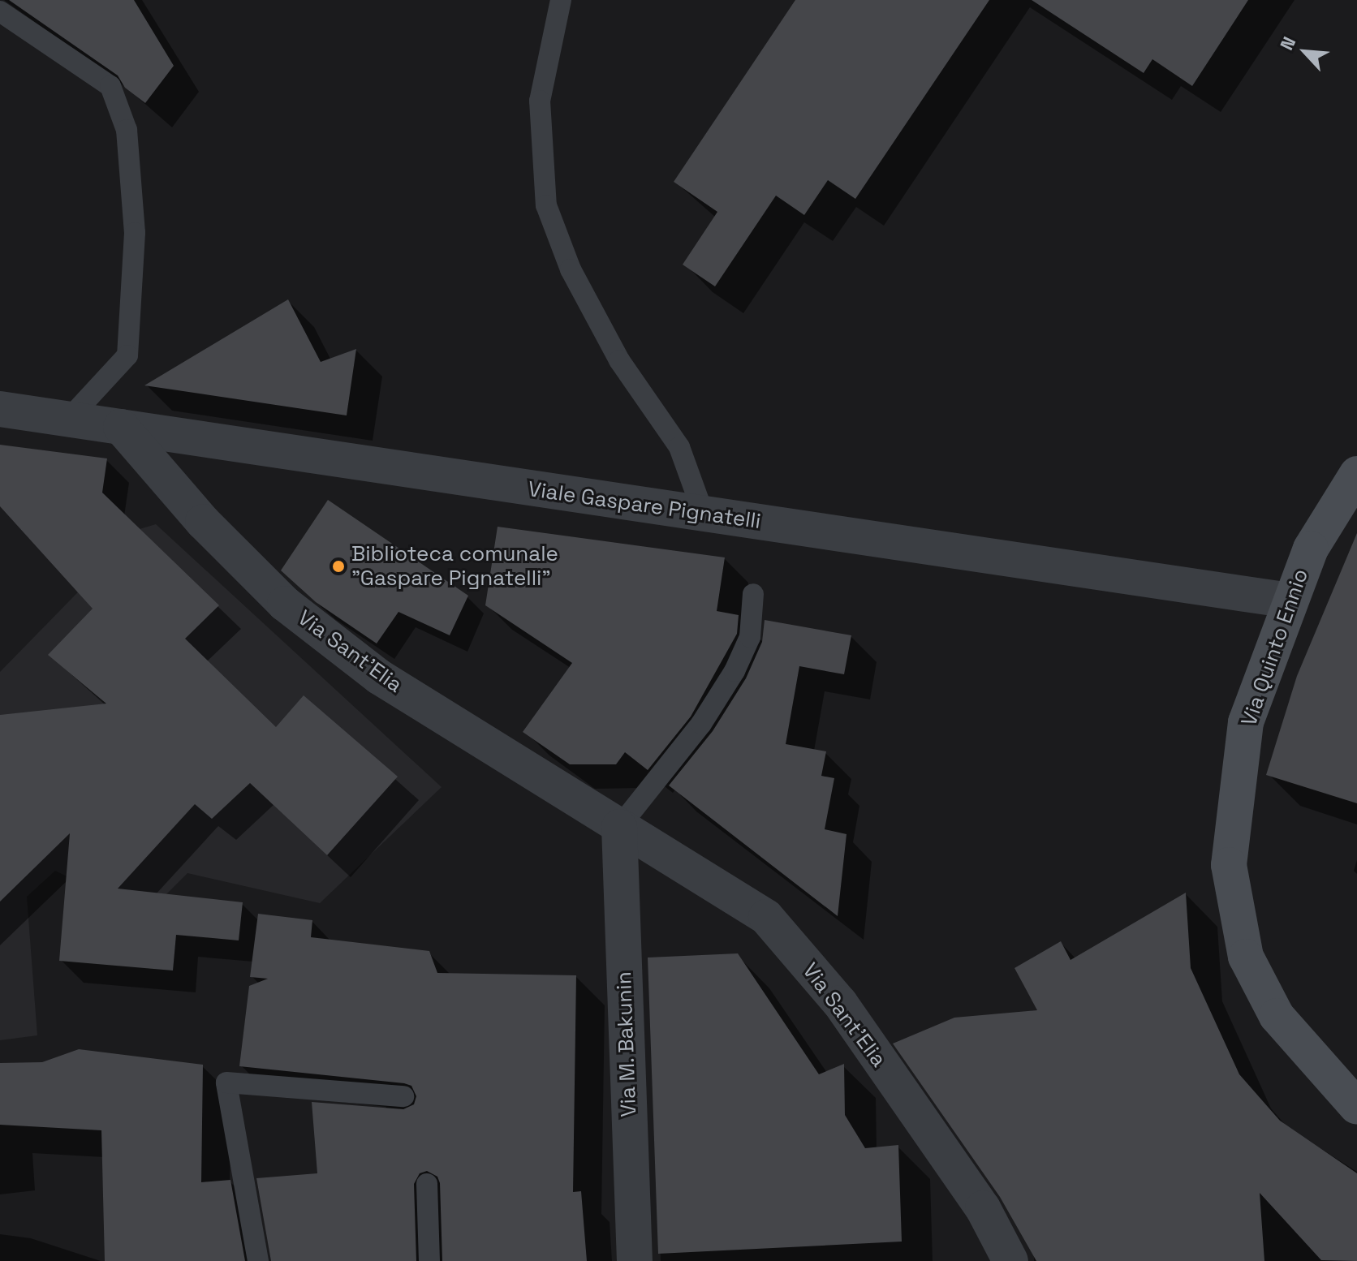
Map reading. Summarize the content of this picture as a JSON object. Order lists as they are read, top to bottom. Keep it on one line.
{"streets":{"street":["Viale Gaspare Pignatelli","Via Quinto Ennio","Via Sant'Elia","Via M. Bakunin"]},"crossings":[["Viale Gaspare Pignatelli","Via Quinto Ennio"],["Viale Gaspare Pignatelli","Via Sant'Elia"],["Via Sant'Elia","Via M. Bakunin"]],"places":["Biblioteca comunale \"Gaspare Pignatelli\""],"north":"top left"}
